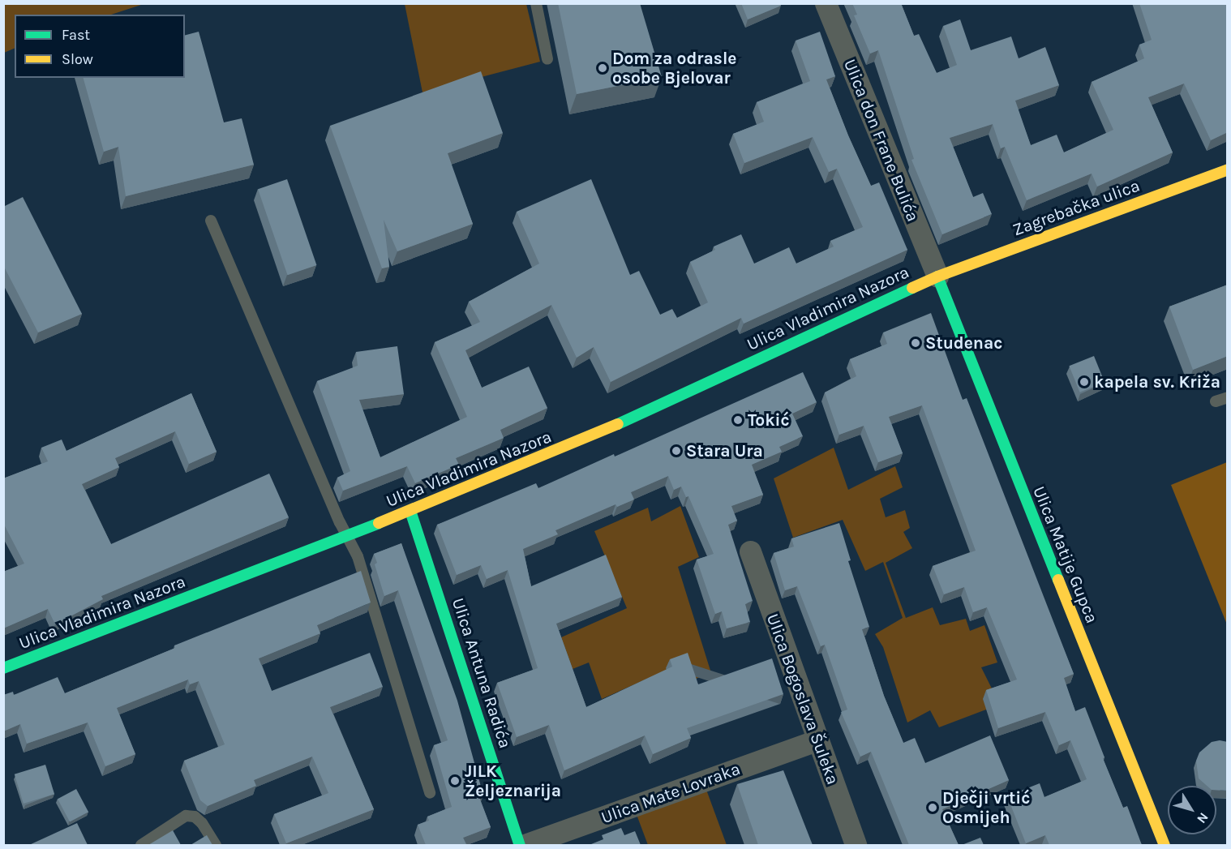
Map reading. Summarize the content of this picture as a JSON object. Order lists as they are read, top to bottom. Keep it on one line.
{"streets":{"main road":["Zagrebačka ulica","Ulica Vladimira Nazora","Ulica Matije Gupca","Ulica Antuna Radića"],"street":["Ulica don Frane Bulića","Ulica Bogoslava Šuleka","Ulica Mate Lovraka"]},"crossings":[["Ulica don Frane Bulića","Zagrebačka ulica"],["Ulica don Frane Bulića","Ulica Vladimira Nazora"],["Ulica don Frane Bulića","Ulica Matije Gupca"],["Zagrebačka ulica","Ulica Vladimira Nazora"],["Zagrebačka ulica","Ulica Matije Gupca"],["Ulica Vladimira Nazora","Ulica Matije Gupca"],["Ulica Vladimira Nazora","Ulica Antuna Radića"],["Ulica Bogoslava Šuleka","Ulica Mate Lovraka"]],"places":["Dom za odrasle osobe Bjelovar","Studenac","kapela sv. Križa","Tokić","Stara Ura","JILK Željeznarija","Dječji vrtić Osmijeh"],"legend":["Fast","Slow"],"north":"bottom right"}
